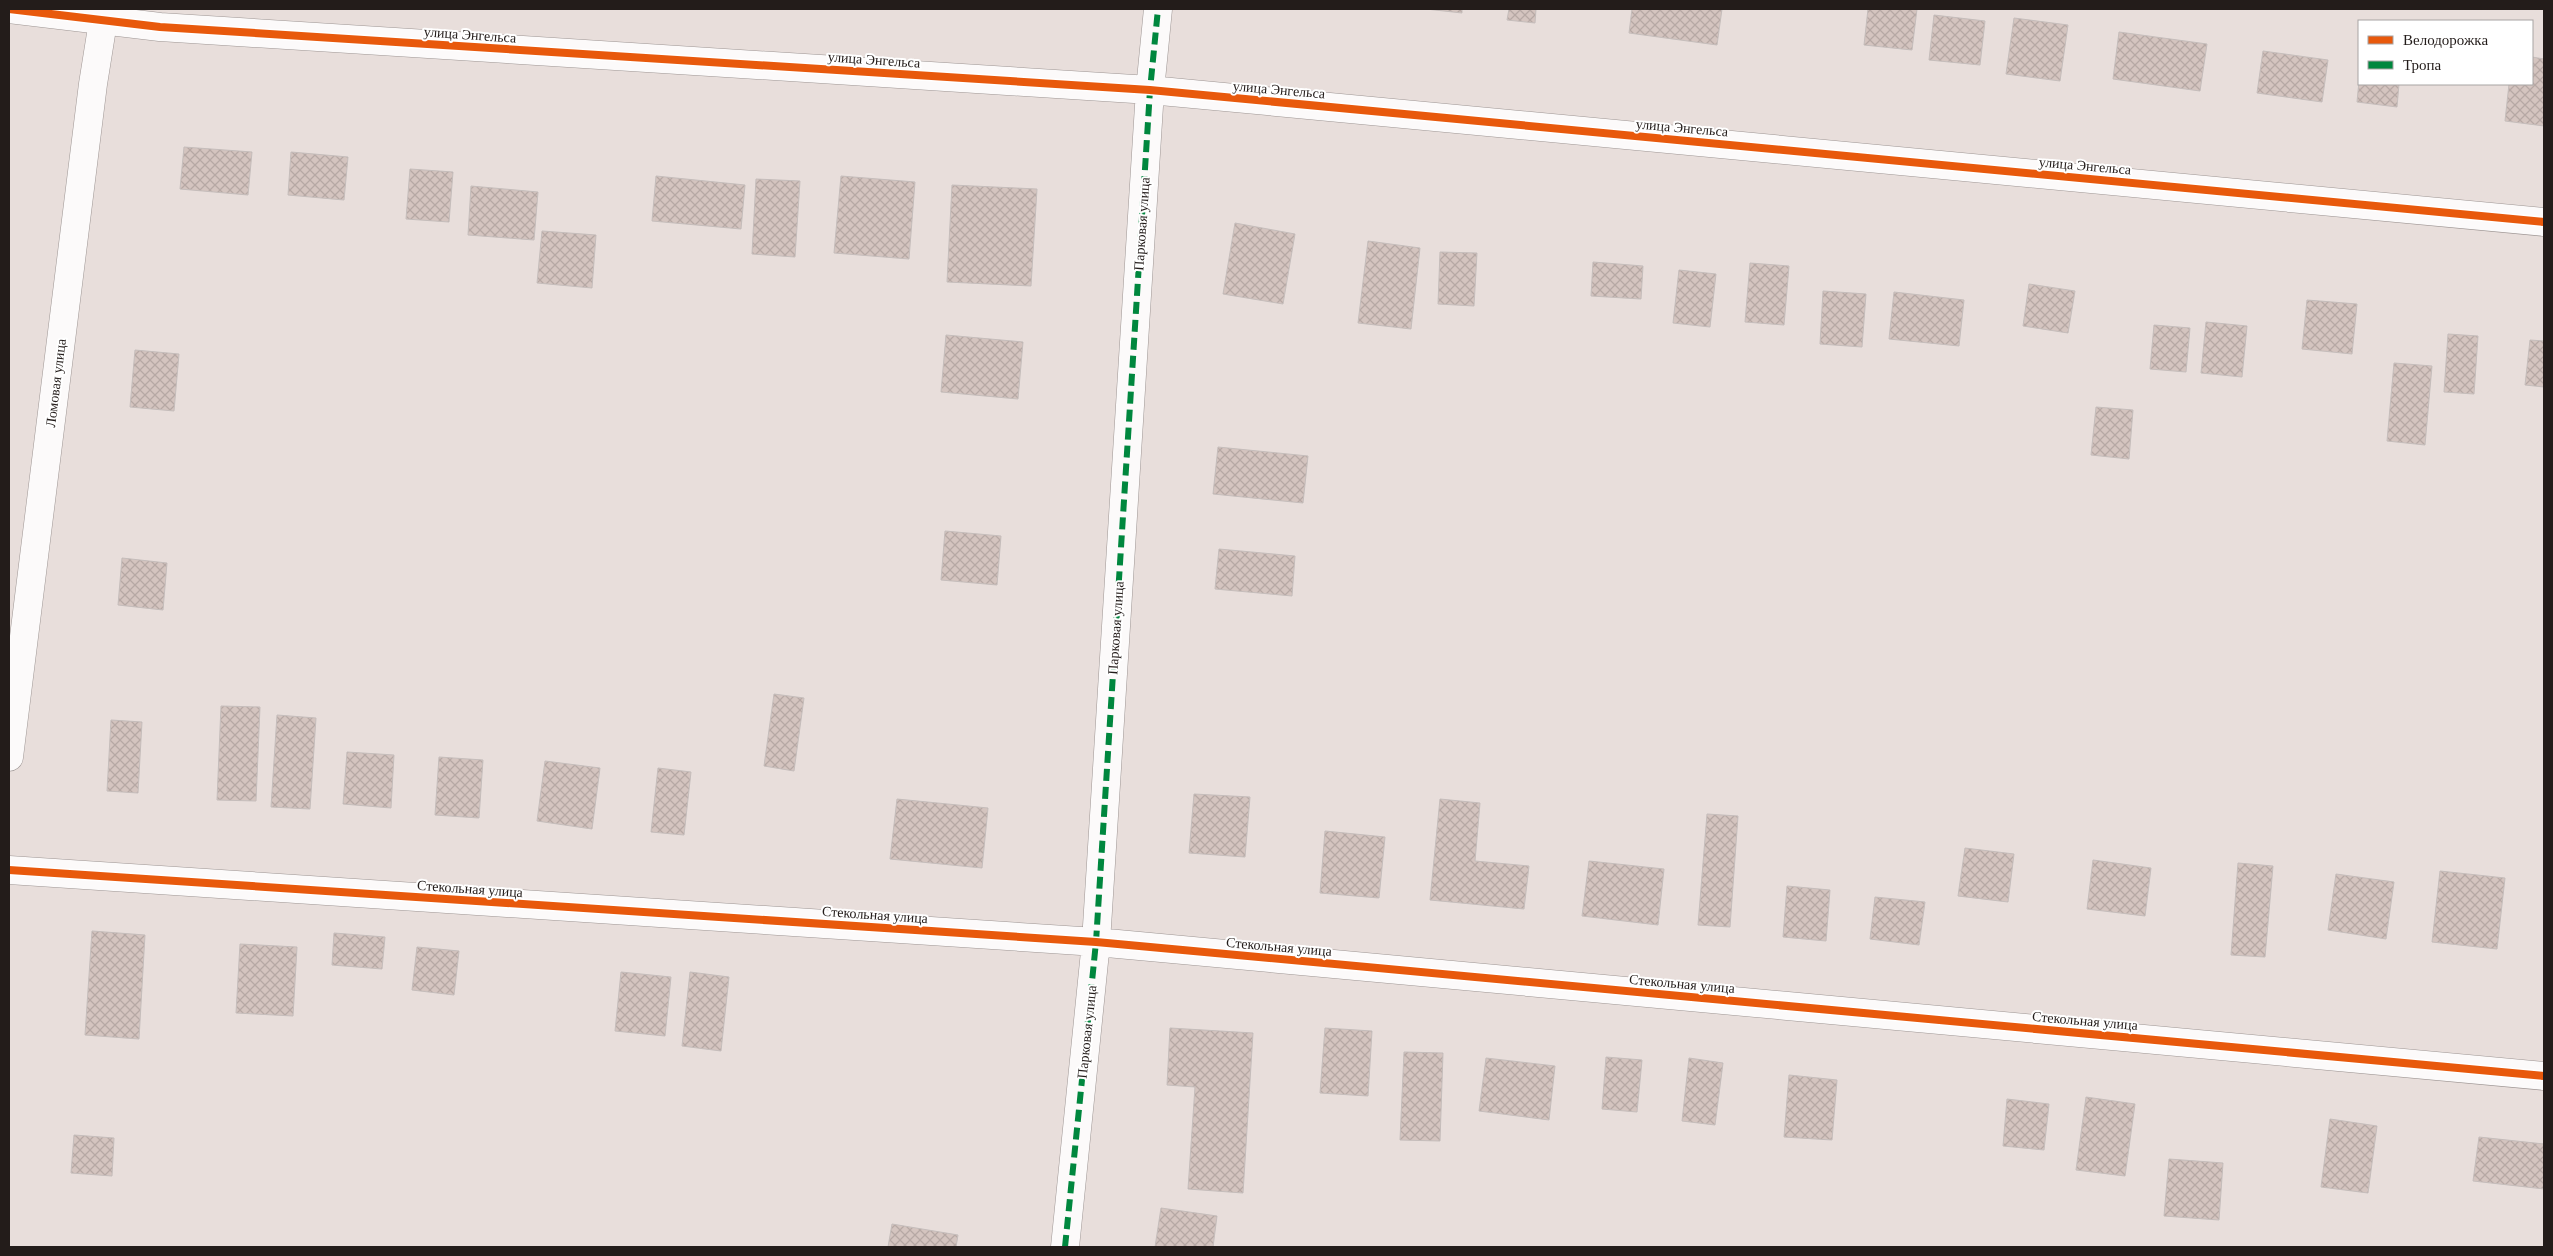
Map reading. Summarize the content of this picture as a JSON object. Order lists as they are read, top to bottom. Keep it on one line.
{"streets":{"street":["улица Энгельса","Парковая улица","Ломовая улица","Стекольная улица"]},"crossings":[["улица Энгельса","Парковая улица"],["улица Энгельса","Ломовая улица"],["Парковая улица","Стекольная улица"]],"legend":["Велодорожка","Тропа"]}
